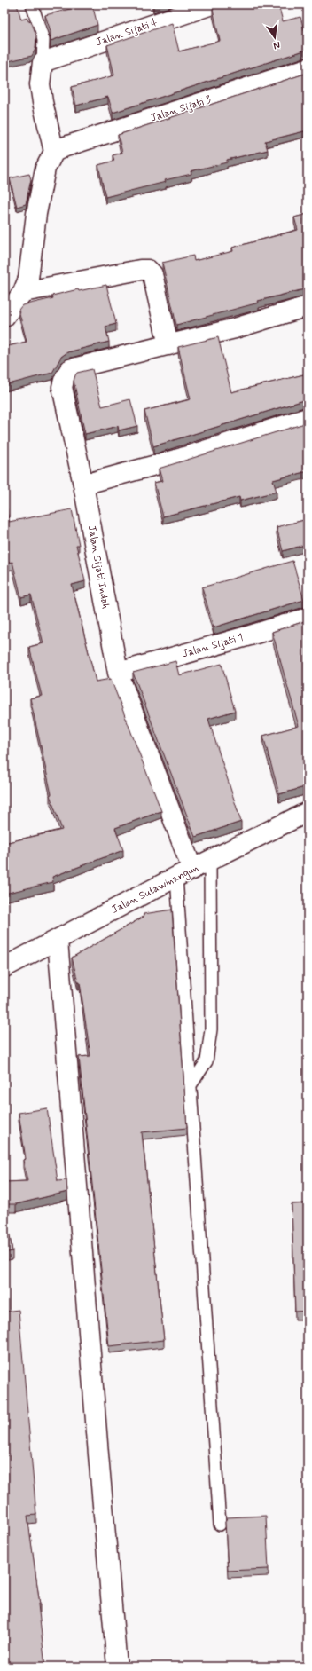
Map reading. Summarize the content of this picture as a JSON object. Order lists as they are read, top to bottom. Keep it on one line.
{"streets":{"street":["Jalan Sijati 4","Jalan Sijati 3","Jalan Sijati Indah","Jalan Sijati 1","Jalan Sutawinangun"]},"crossings":[["Jalan Sijati Indah","Jalan Sijati 1"],["Jalan Sijati Indah","Jalan Sutawinangun"]],"north":"bottom"}
